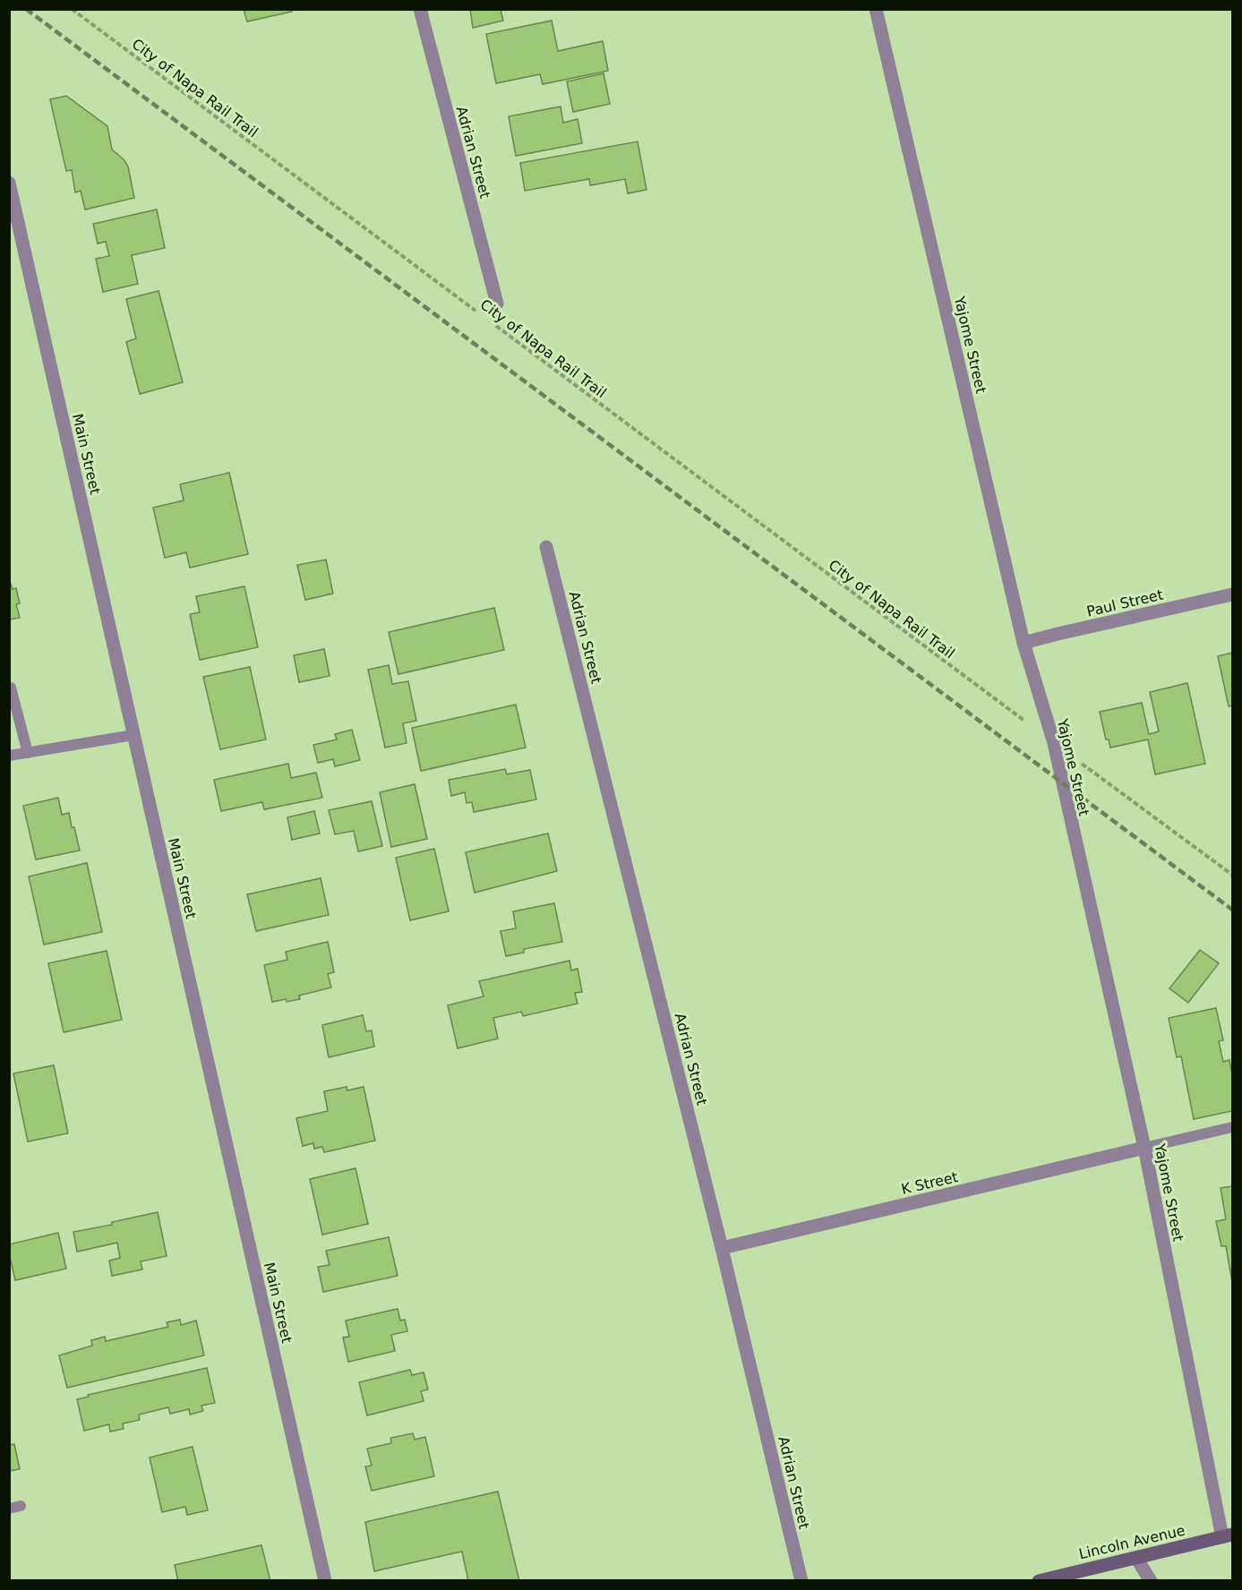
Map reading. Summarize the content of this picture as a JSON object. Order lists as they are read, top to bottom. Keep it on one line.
{"streets":{"main road":["Lincoln Avenue"],"street":["Adrian Street","Yajome Street","Main Street","Paul Street","K Street"],"path":["City of Napa Rail Trail"]},"crossings":[["Adrian Street","K Street"],["Yajome Street","Paul Street"],["Yajome Street","K Street"],["Yajome Street","Lincoln Avenue"]]}
